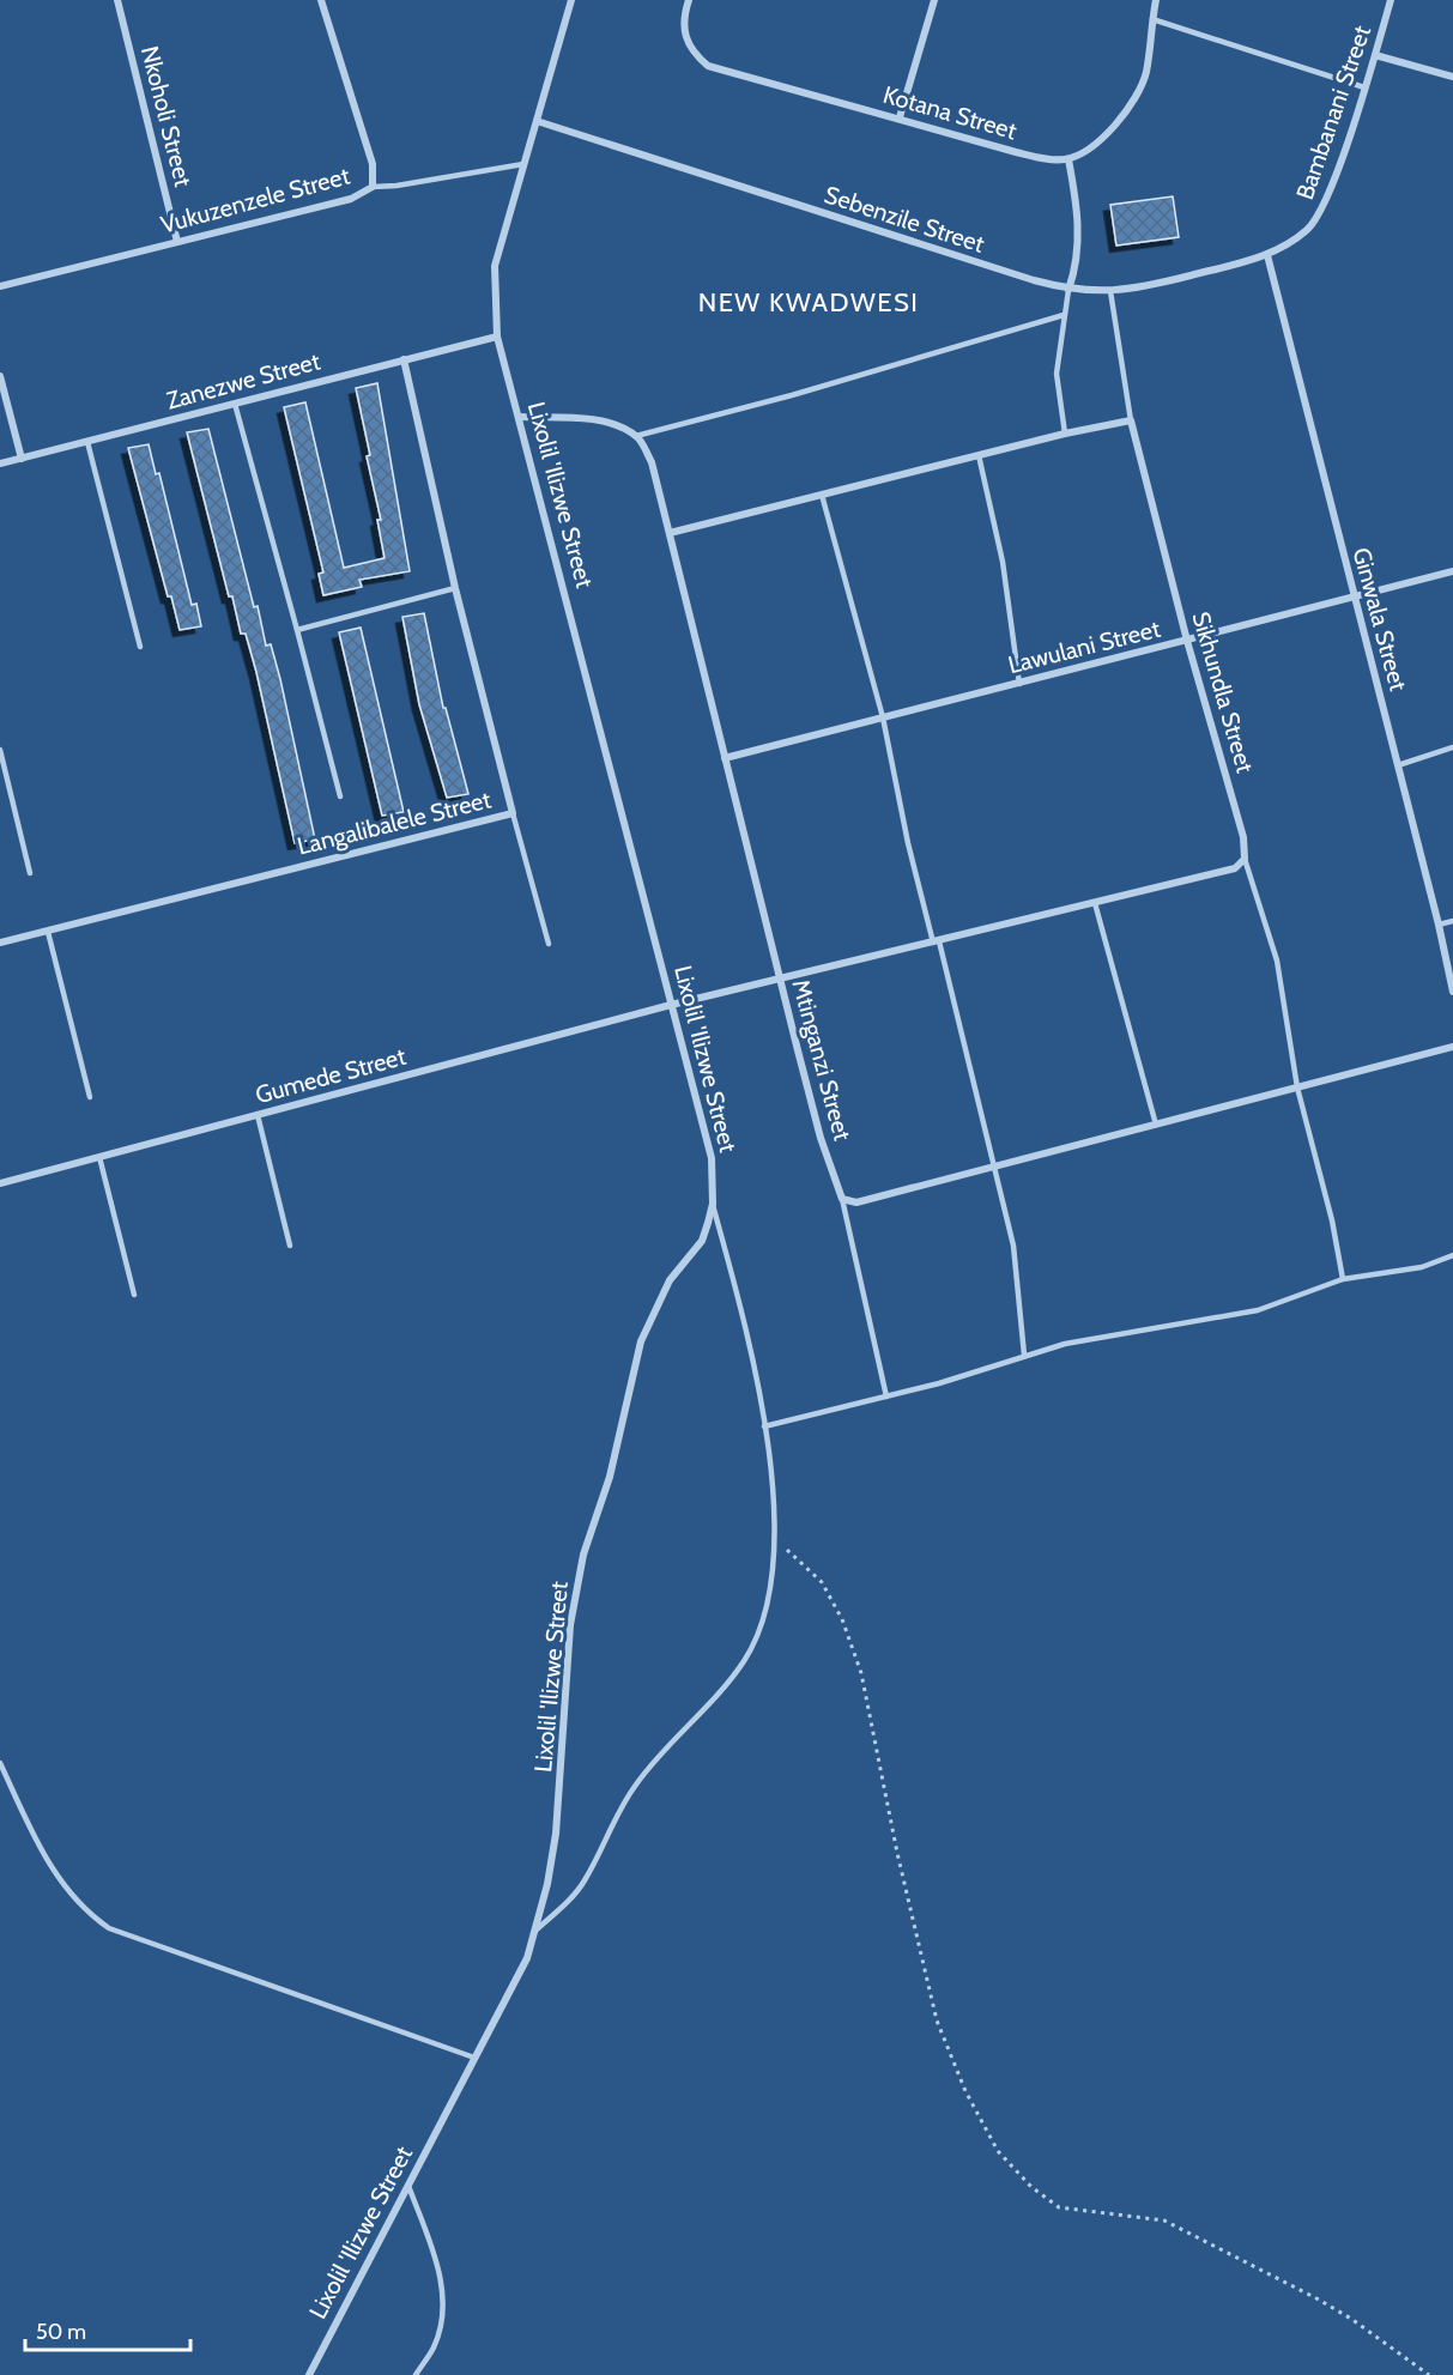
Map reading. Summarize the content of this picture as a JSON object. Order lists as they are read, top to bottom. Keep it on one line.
{"streets":{"street":["Kotana Street","Bambanani Street","Nkoholi Street","Vukuzenzele Street","Sebenzile Street","Zanezwe Street","Lixolil 'Ilizwe Street","Ginwala Street","Lawulani Street","Sikhundla Street","Langalibalele Street","Mtinganzi Street","Gumede Street"]},"crossings":[["Bambanani Street","Sebenzile Street"],["Bambanani Street","Ginwala Street"],["Nkoholi Street","Vukuzenzele Street"],["Sebenzile Street","Lixolil 'Ilizwe Street"],["Sebenzile Street","Ginwala Street"],["Zanezwe Street","Lixolil 'Ilizwe Street"],["Zanezwe Street","Langalibalele Street"],["Lixolil 'Ilizwe Street","Gumede Street"],["Ginwala Street","Lawulani Street"],["Lawulani Street","Sikhundla Street"],["Lawulani Street","Mtinganzi Street"]],"districts":["NEW KWADWESI"],"scale_bar":"50 m"}
